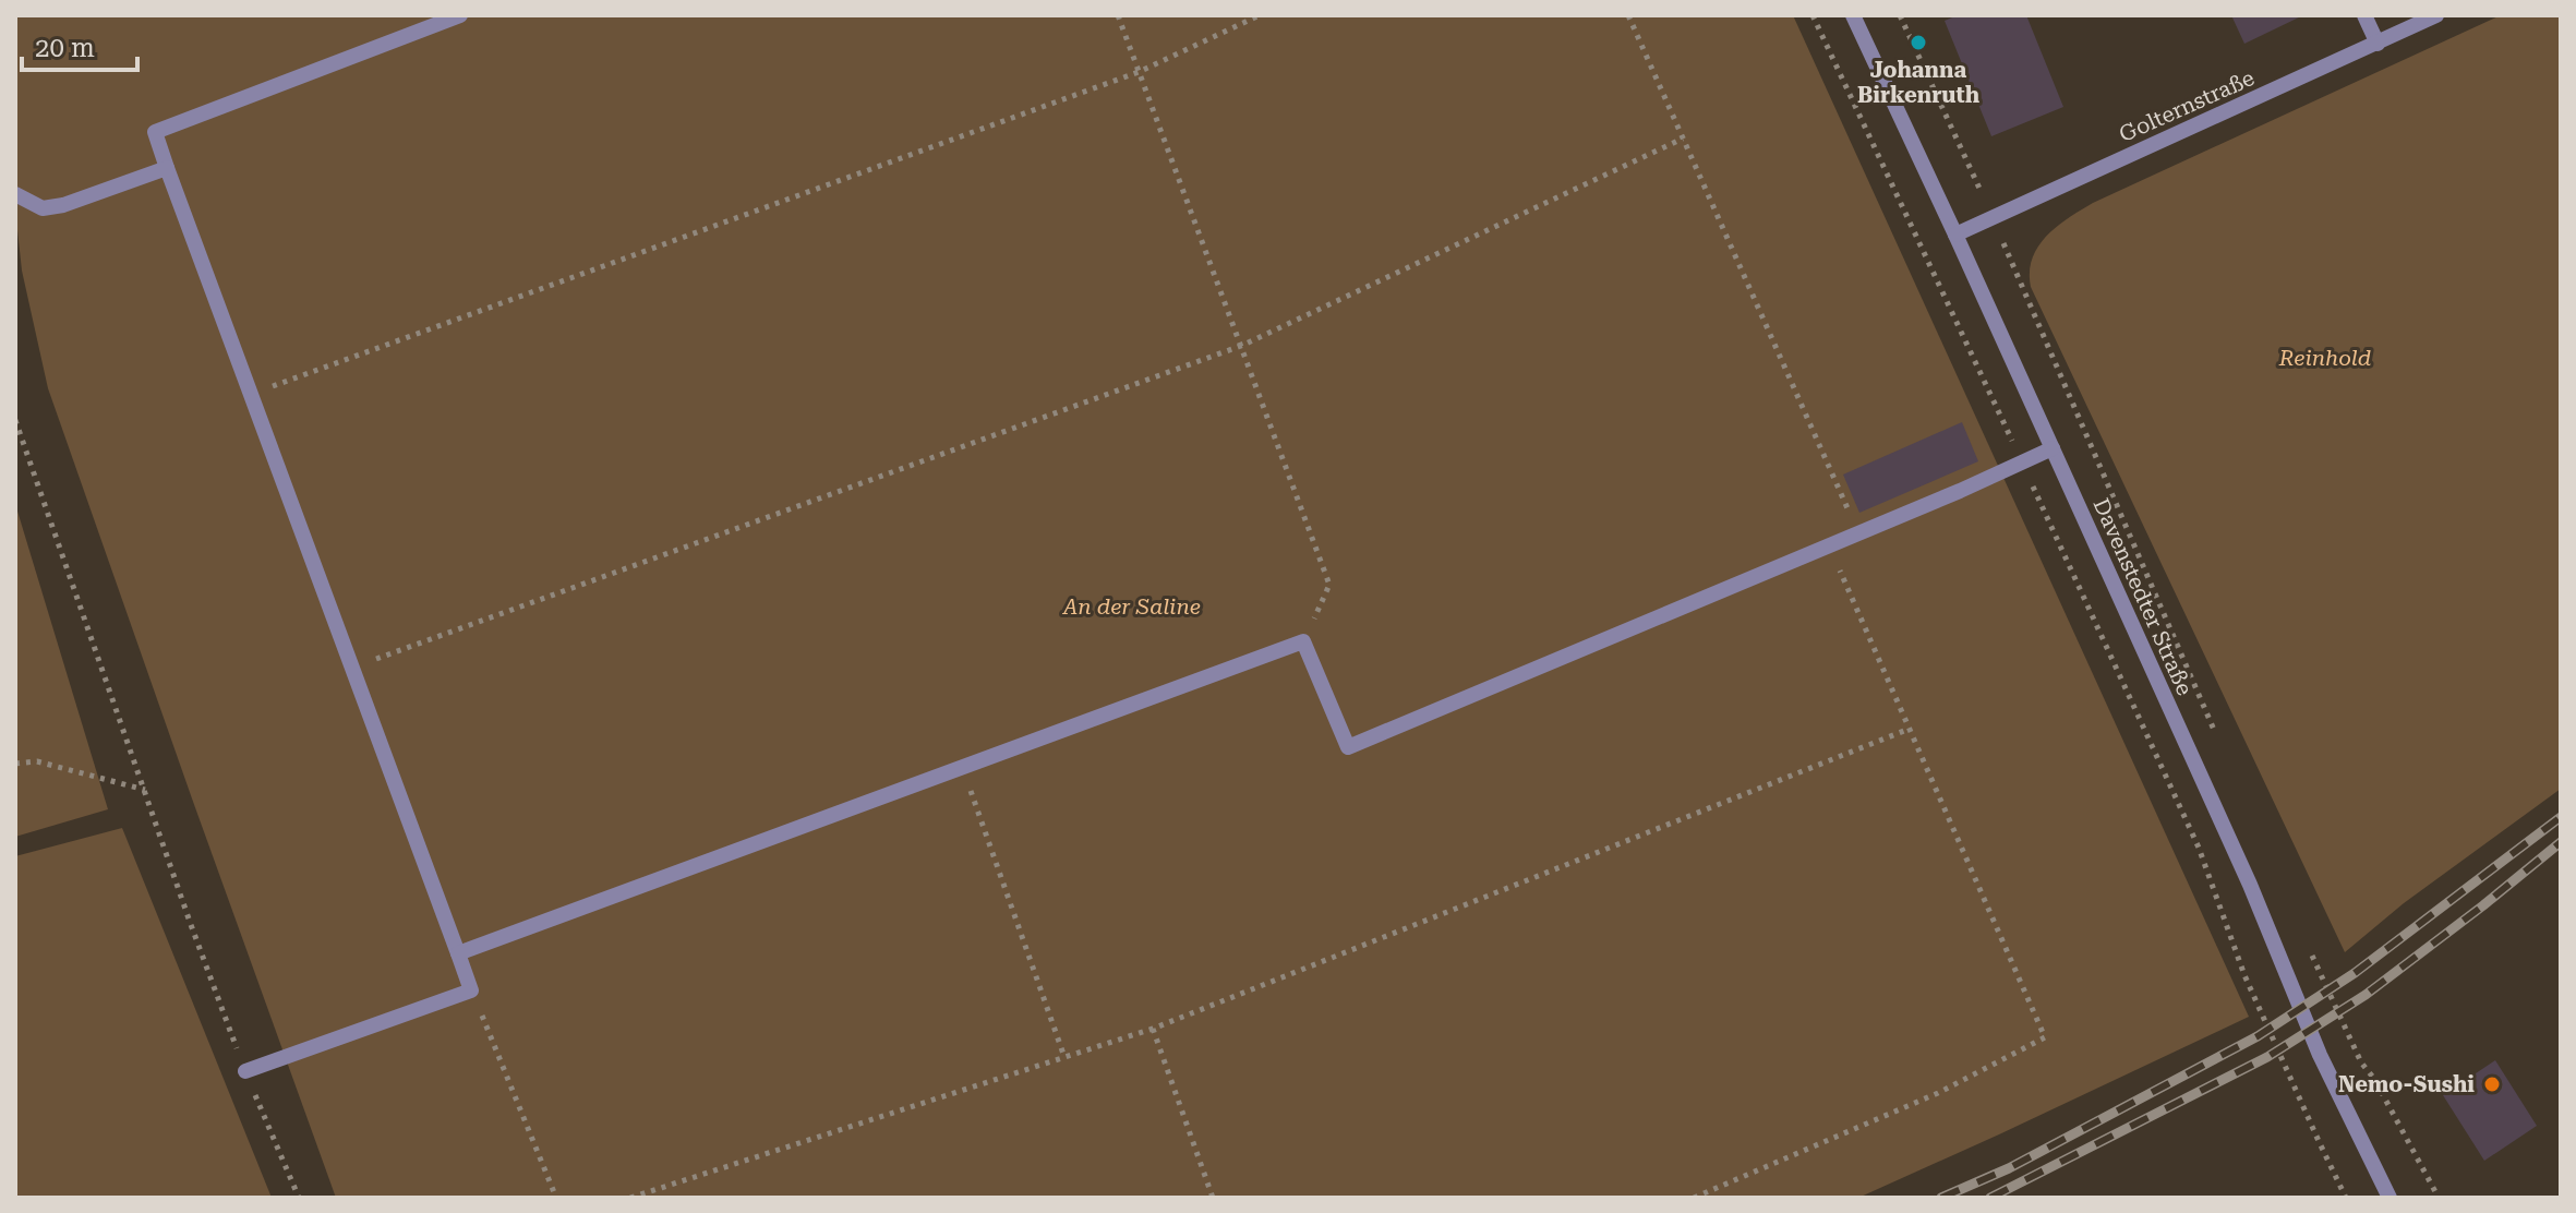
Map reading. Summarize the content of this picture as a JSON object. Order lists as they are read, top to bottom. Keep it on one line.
{"streets":{"street":["Golternstraße","Davenstedter Straße"]},"crossings":[["Golternstraße","Davenstedter Straße"]],"parks":["Reinhold","An der Saline"],"places":["Johanna Birkenruth","Nemo-Sushi"],"scale_bar":"20 m"}
